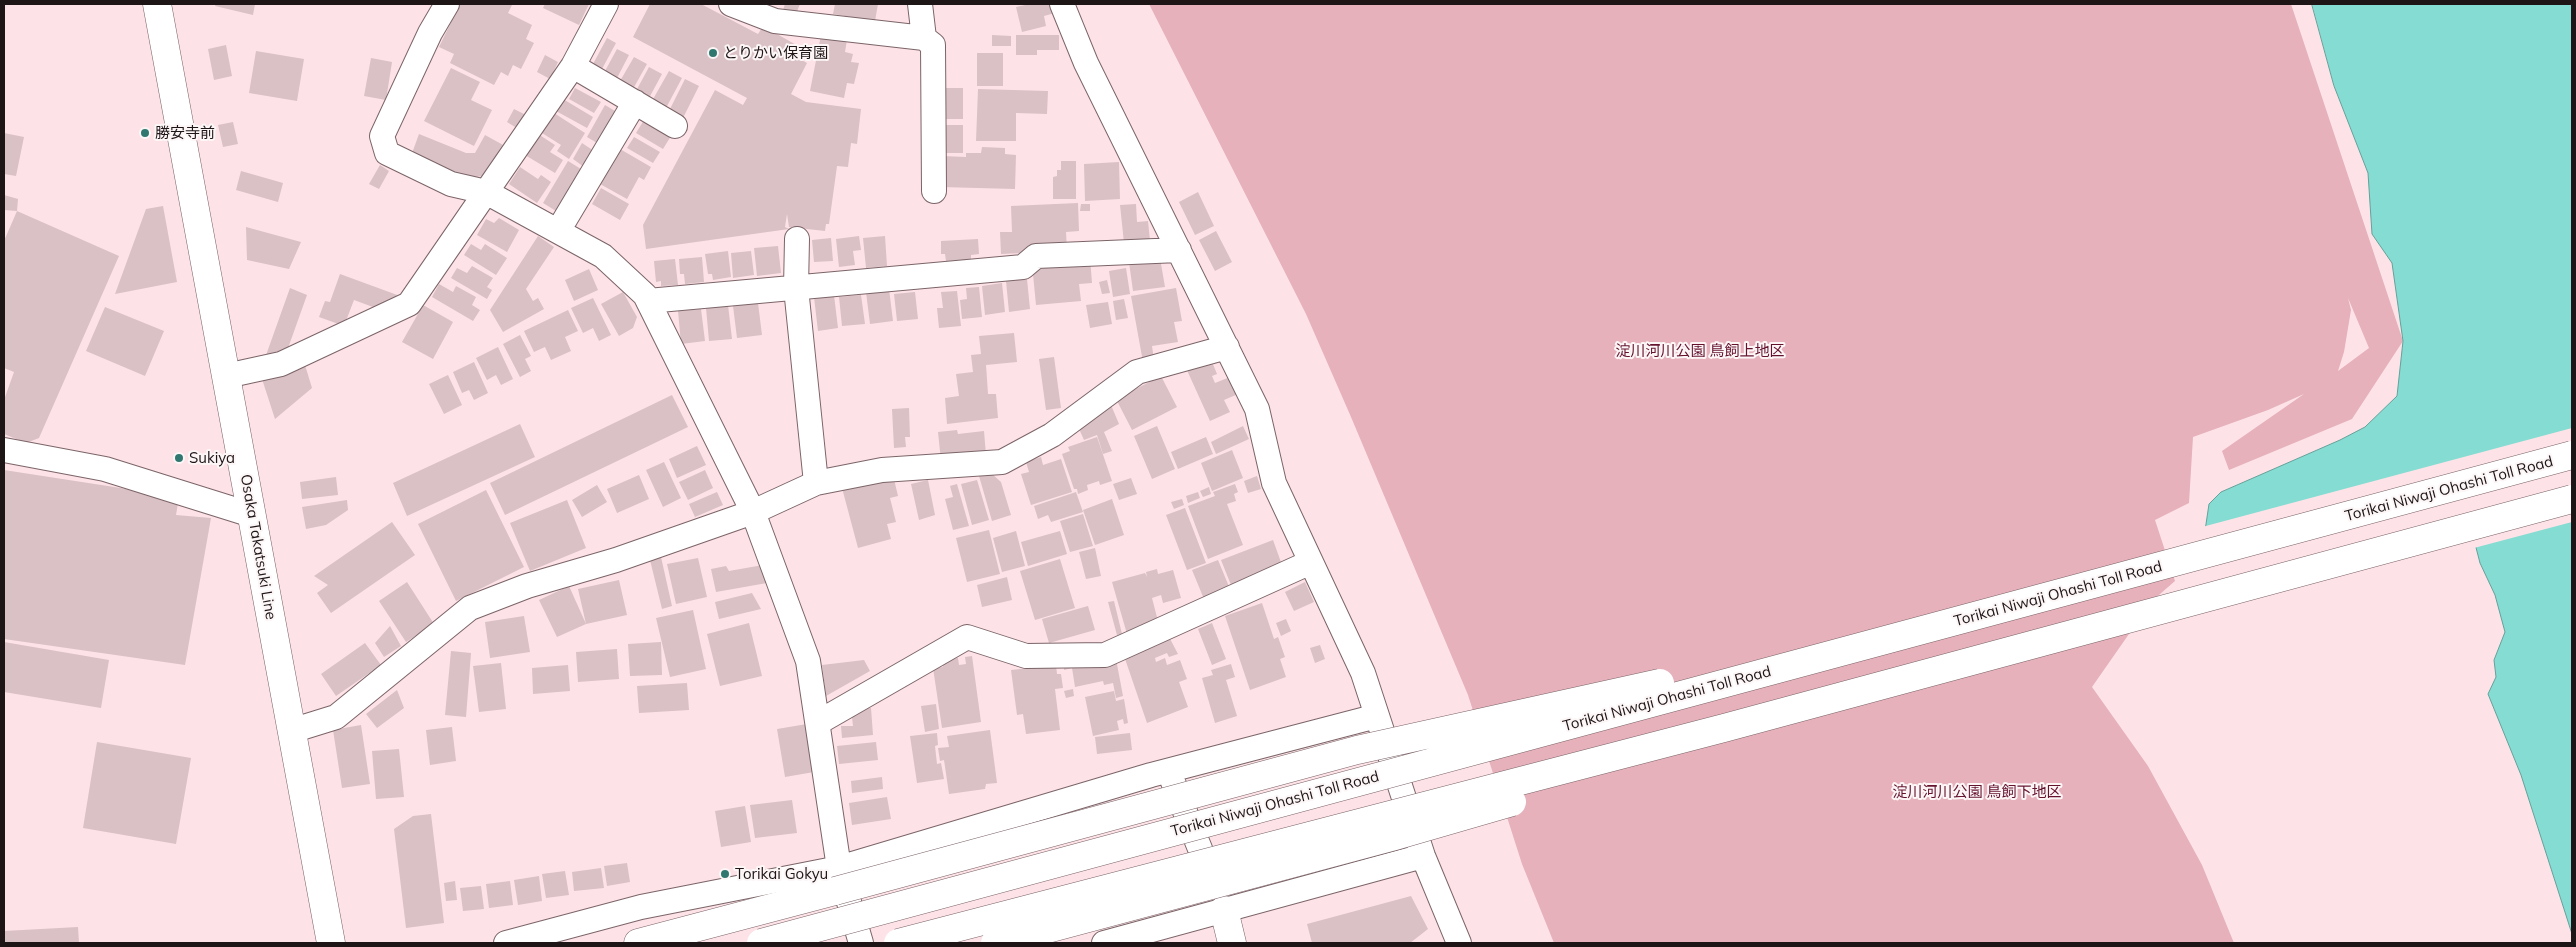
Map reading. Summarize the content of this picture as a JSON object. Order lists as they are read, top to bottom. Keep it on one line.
{"streets":{"main road":["Torikai Niwaji Ohashi Toll Road","Osaka Takatsuki Line"]},"parks":["淀川河川公園 鳥飼上地区","淀川河川公園 鳥飼下地区"],"places":["とりかい保育園","勝安寺前","Sukiya","Torikai Gokyu"]}
